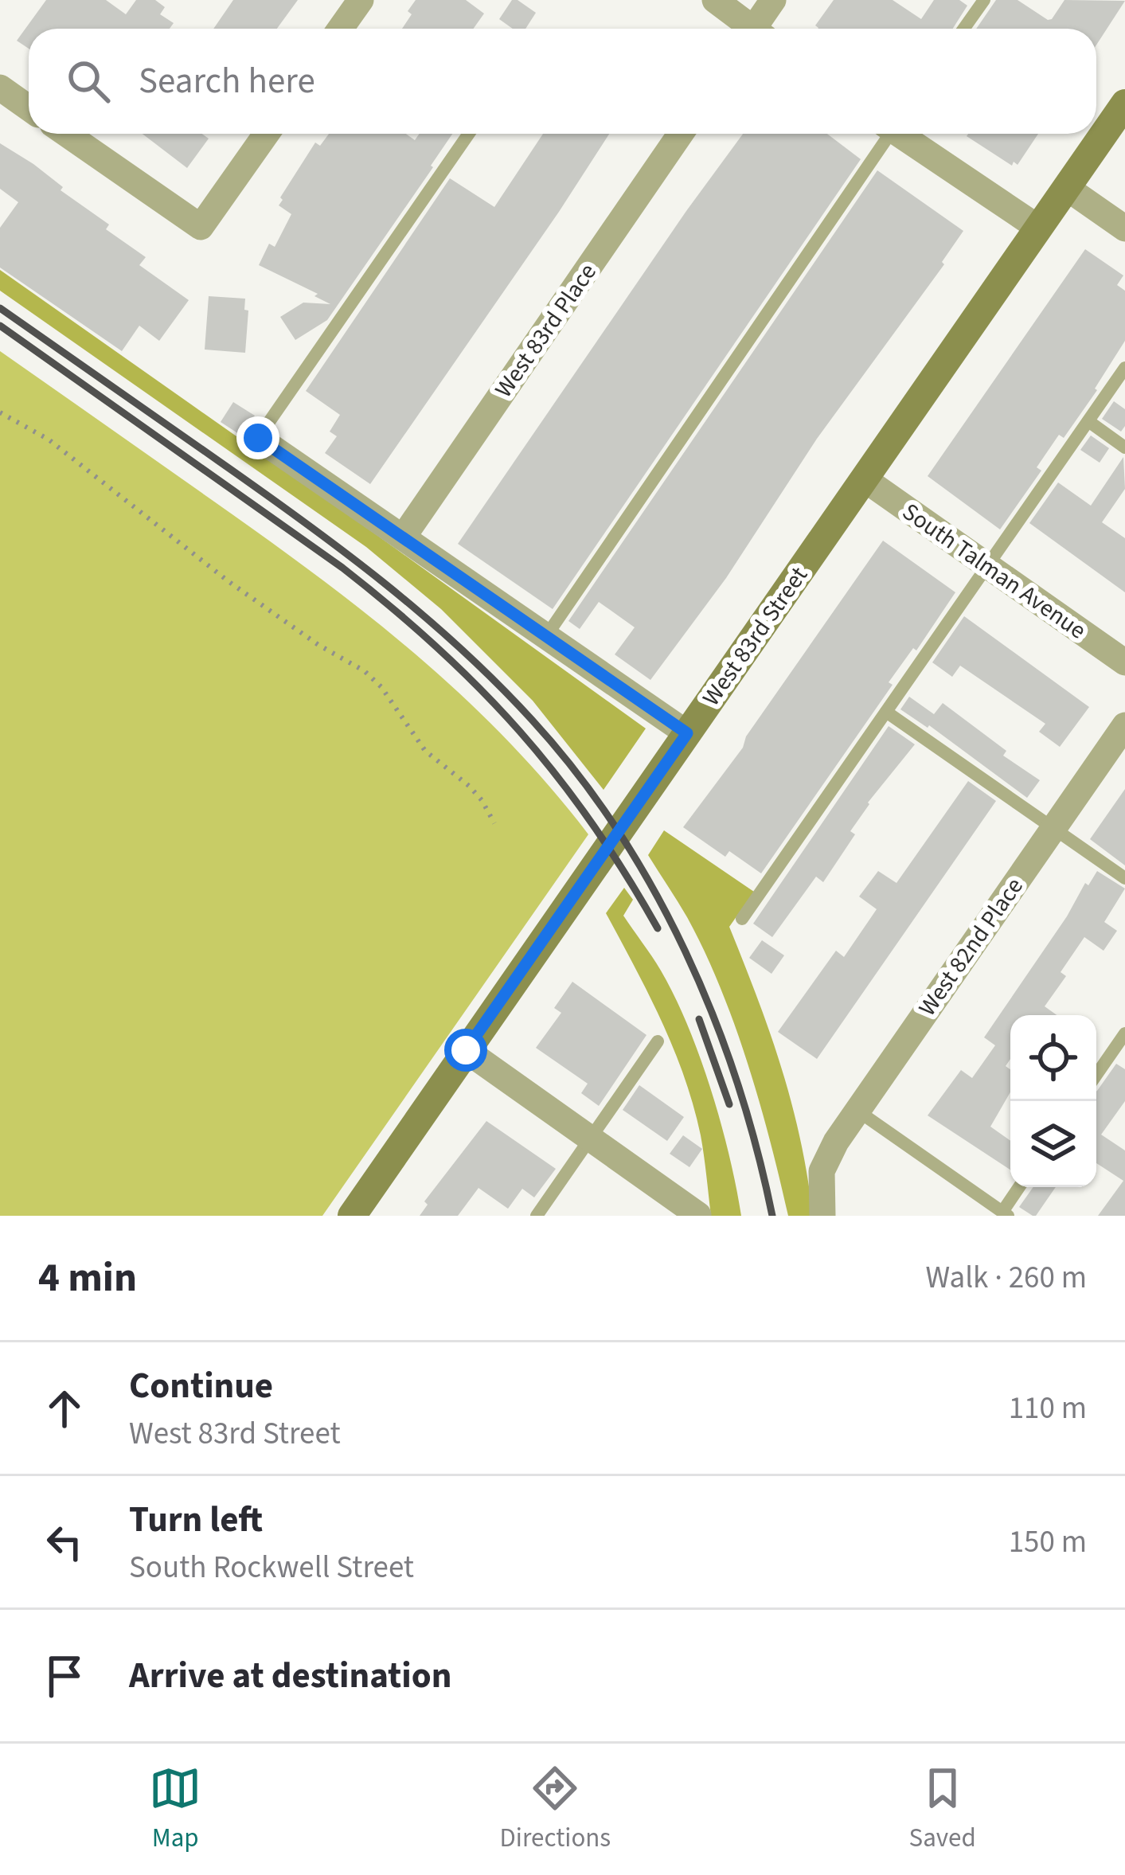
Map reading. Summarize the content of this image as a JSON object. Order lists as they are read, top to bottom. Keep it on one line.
{"streets":{"street":["West 83rd Place","South Talman Avenue","West 83rd Street","West 82nd Place"]},"crossings":[["South Talman Avenue","West 83rd Street"]],"page":{"search":"Search here","heading":["4 min","Walk · 260 m"],"list":[["Continue","West 83rd Street","110 m"],["Turn left","South Rockwell Street","150 m"],"Arrive at destination"],"nav":["Map","Directions","Saved"]}}
